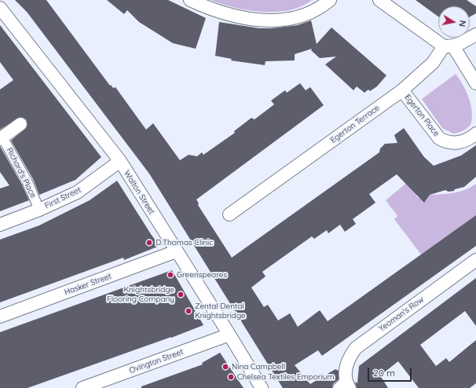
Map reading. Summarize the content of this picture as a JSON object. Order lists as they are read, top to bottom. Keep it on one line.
{"streets":{"street":["Egerton Place","Egerton Terrace","Richard's Place","Walton Street","First Street","Hasker Street","Yeoman's Row","Ovington Street"]},"crossings":[["Egerton Place","Egerton Terrace"],["Richard's Place","First Street"],["Walton Street","First Street"],["Walton Street","Hasker Street"],["Walton Street","Ovington Street"]],"places":["D.Thomas Clinic","Greenspeares","Knightsbridge Flooring Company","Zental Dental Knightsbridge","Nina Campbell","Chelsea Textiles Emporium"],"scale_bar":"20 m","north":"right"}
